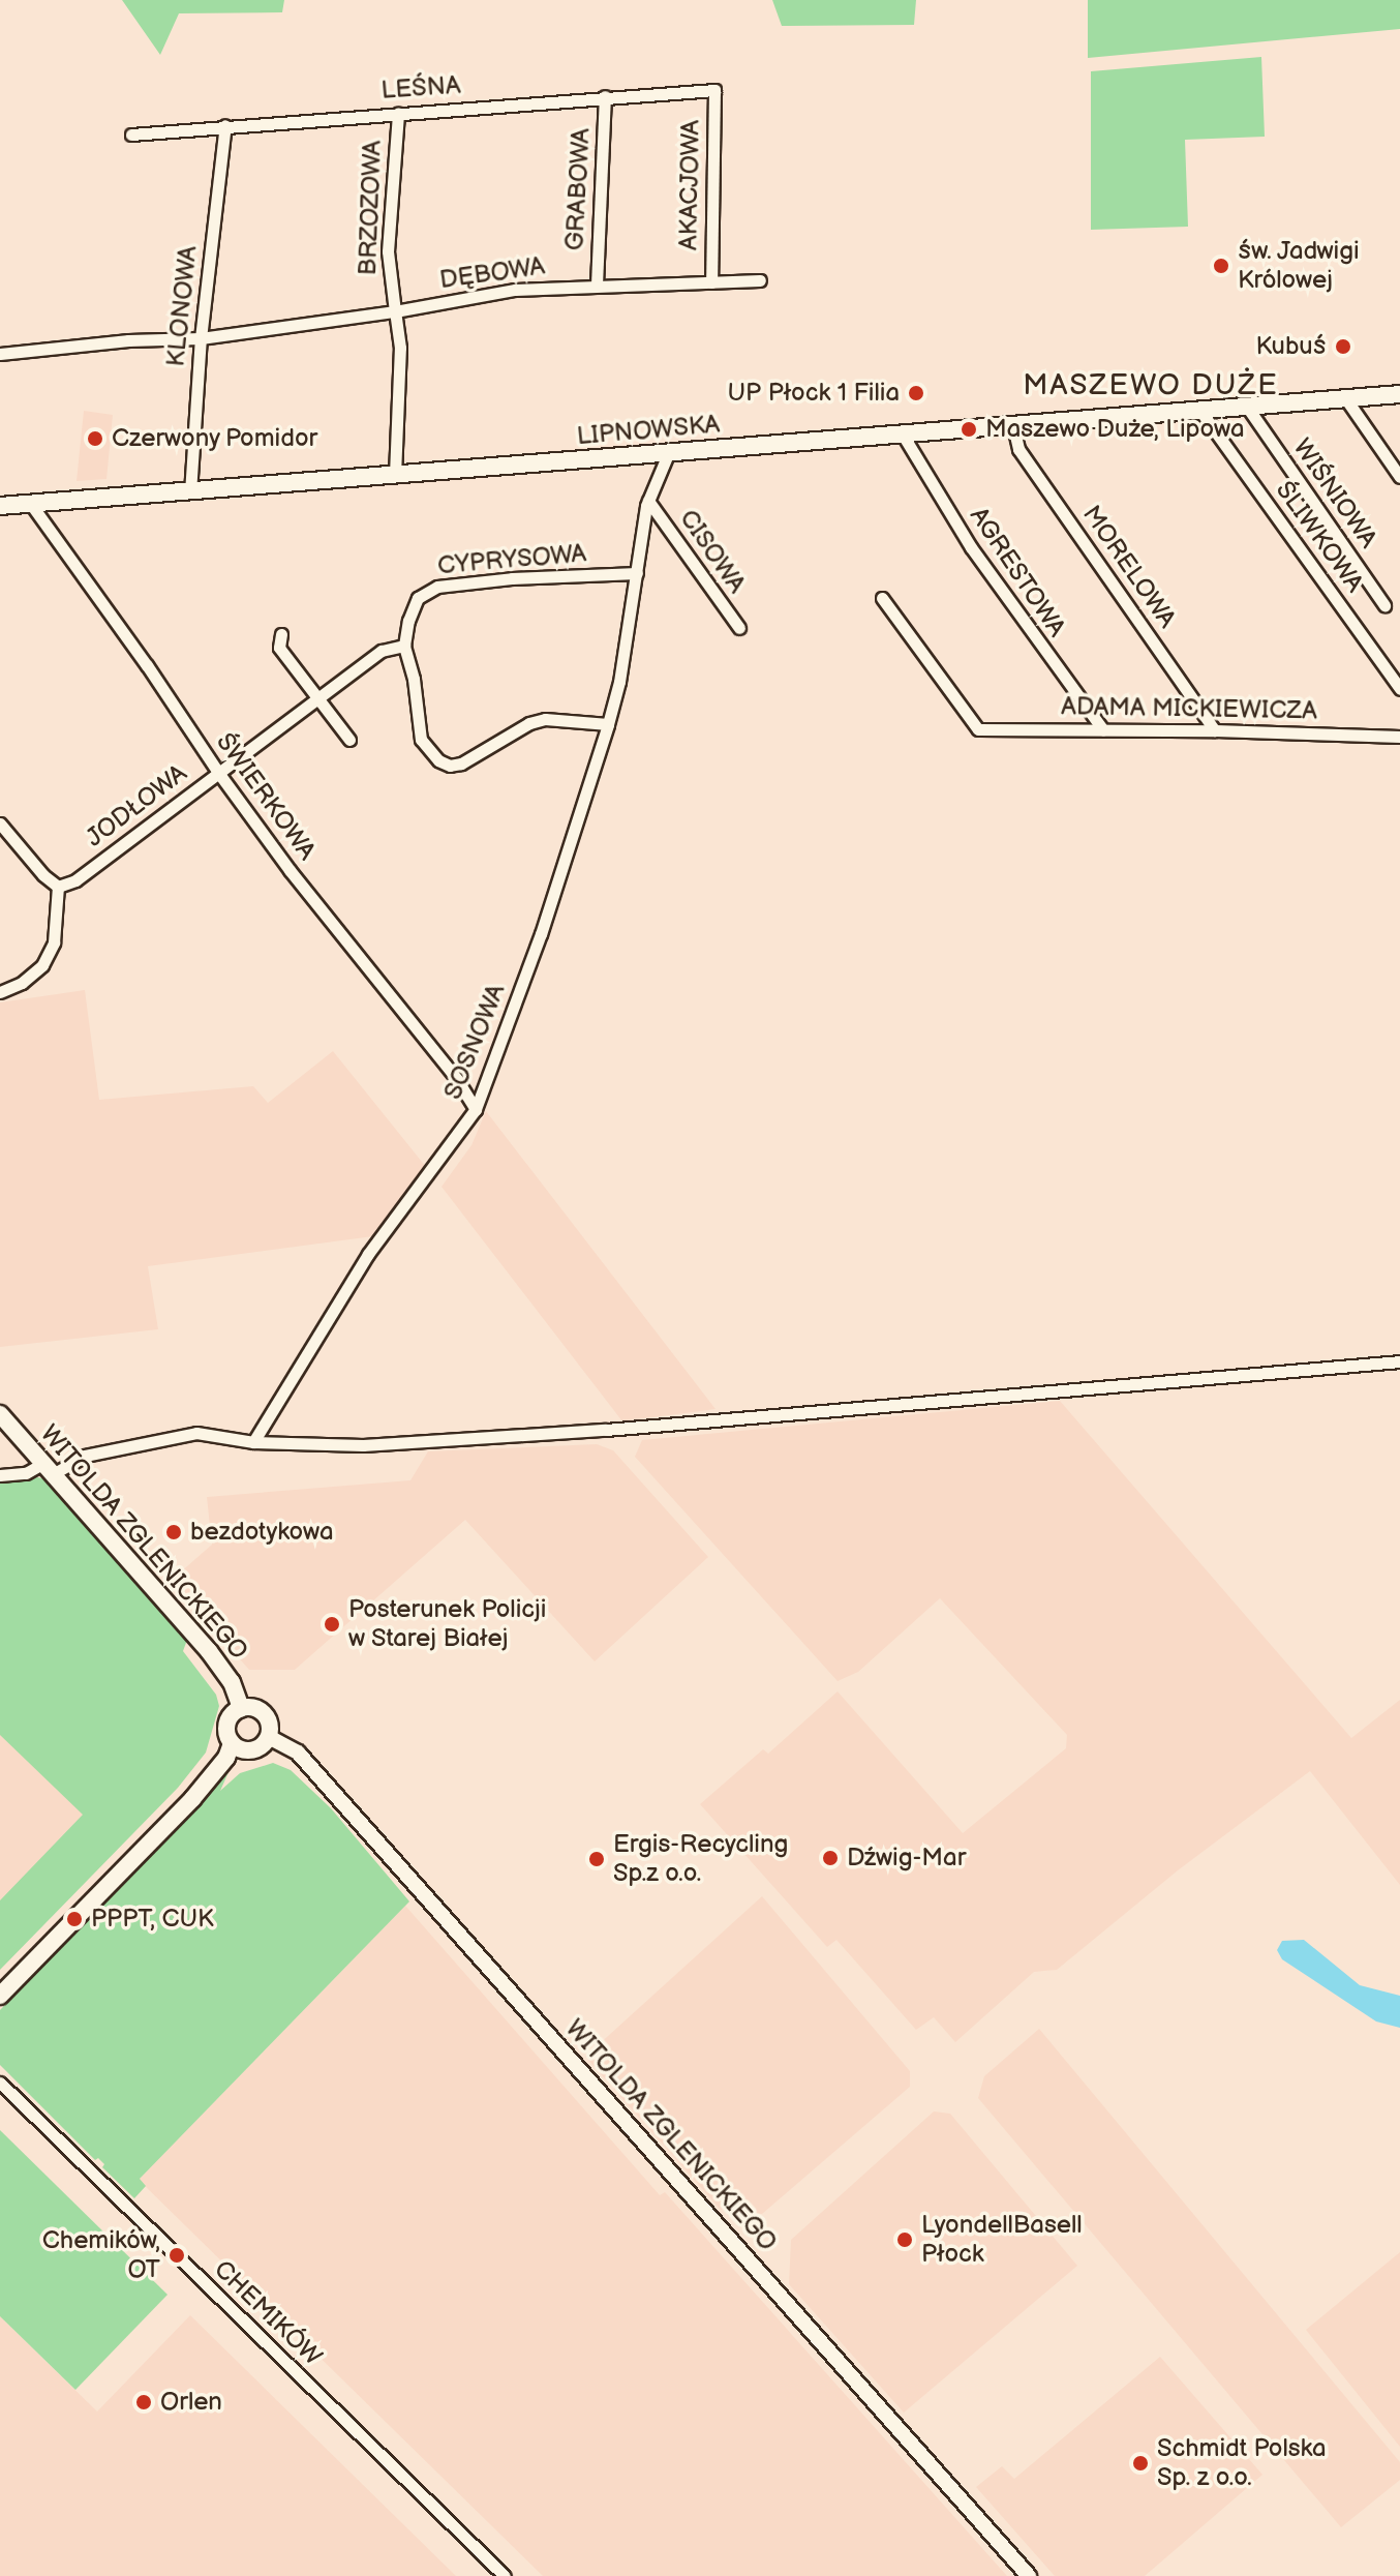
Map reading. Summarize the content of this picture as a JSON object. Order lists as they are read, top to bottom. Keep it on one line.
{"streets":{"main road":["LIPNOWSKA","WITOLDA ZGLENICKIEGO"],"street":["LEŚNA","AKACJOWA","GRABOWA","BRZOZOWA","DĘBOWA","KLONOWA","WIŚNIOWA","ŚLIWKOWA","CISOWA","CYPRYSOWA","MORELOWA","AGRESTOWA","ADAMA MICKIEWICZA","ŚWIERKOWA","JODŁOWA","SOSNOWA","CHEMIKÓW"]},"crossings":[["LEŚNA","AKACJOWA"],["LEŚNA","GRABOWA"],["LEŚNA","BRZOZOWA"],["LEŚNA","KLONOWA"],["AKACJOWA","DĘBOWA"],["GRABOWA","DĘBOWA"],["BRZOZOWA","DĘBOWA"],["KLONOWA","LIPNOWSKA"],["LIPNOWSKA","WIŚNIOWA"],["LIPNOWSKA","ŚLIWKOWA"],["LIPNOWSKA","MORELOWA"],["LIPNOWSKA","AGRESTOWA"],["LIPNOWSKA","ŚWIERKOWA"],["LIPNOWSKA","SOSNOWA"],["CISOWA","SOSNOWA"],["CYPRYSOWA","JODŁOWA"],["CYPRYSOWA","SOSNOWA"],["MORELOWA","ADAMA MICKIEWICZA"],["AGRESTOWA","ADAMA MICKIEWICZA"],["ŚWIERKOWA","JODŁOWA"],["ŚWIERKOWA","SOSNOWA"]],"districts":["MASZEWO DUŻE"],"places":["św. Jadwigi Królowej","Kubuś","UP Płock 1 Filia","Maszewo Duże, Lipowa","Czerwony Pomidor","bezdotykowa","Posterunek Policji w Starej Białej","Dźwig-Mar","Ergis-Recycling Sp.z o.o.","PPPT, CUK","LyondellBasell Płock","Chemików, OT","Orlen","Schmidt Polska Sp. z o.o."]}
